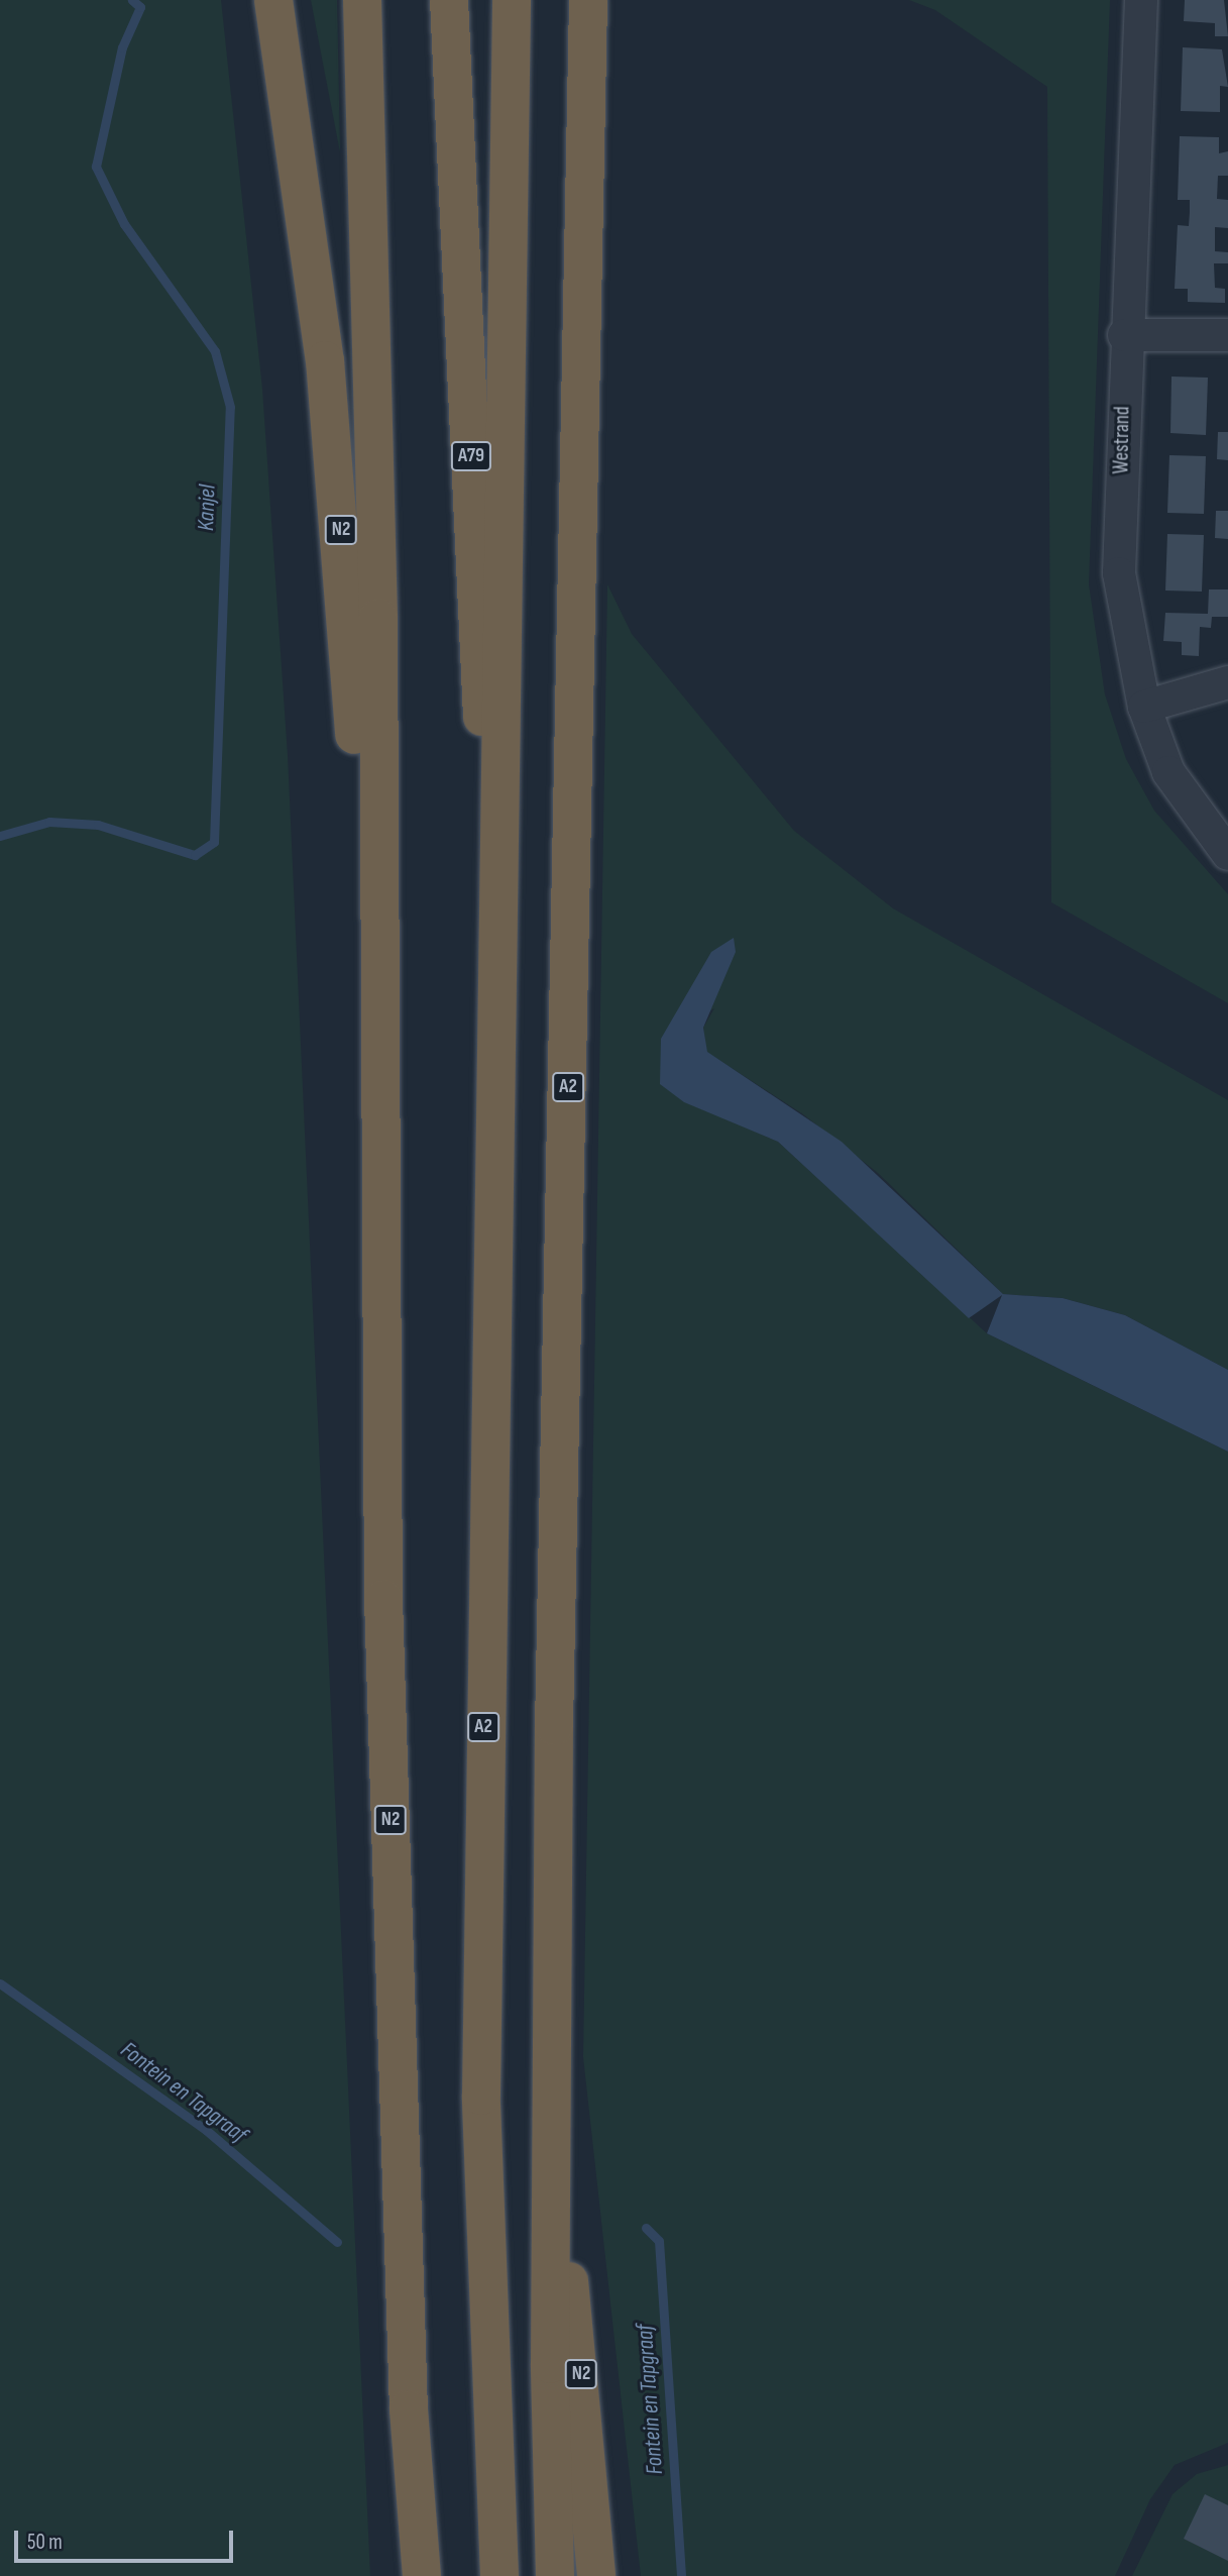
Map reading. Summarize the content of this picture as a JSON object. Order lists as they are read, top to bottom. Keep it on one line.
{"streets":{"highway":["A79","N2","A2"],"street":["Westrand"]},"crossings":[["A79","A2"],["N2","A2"]],"water":["Kanjel","Fontein en Tapgraaf"],"scale_bar":"50 m"}
